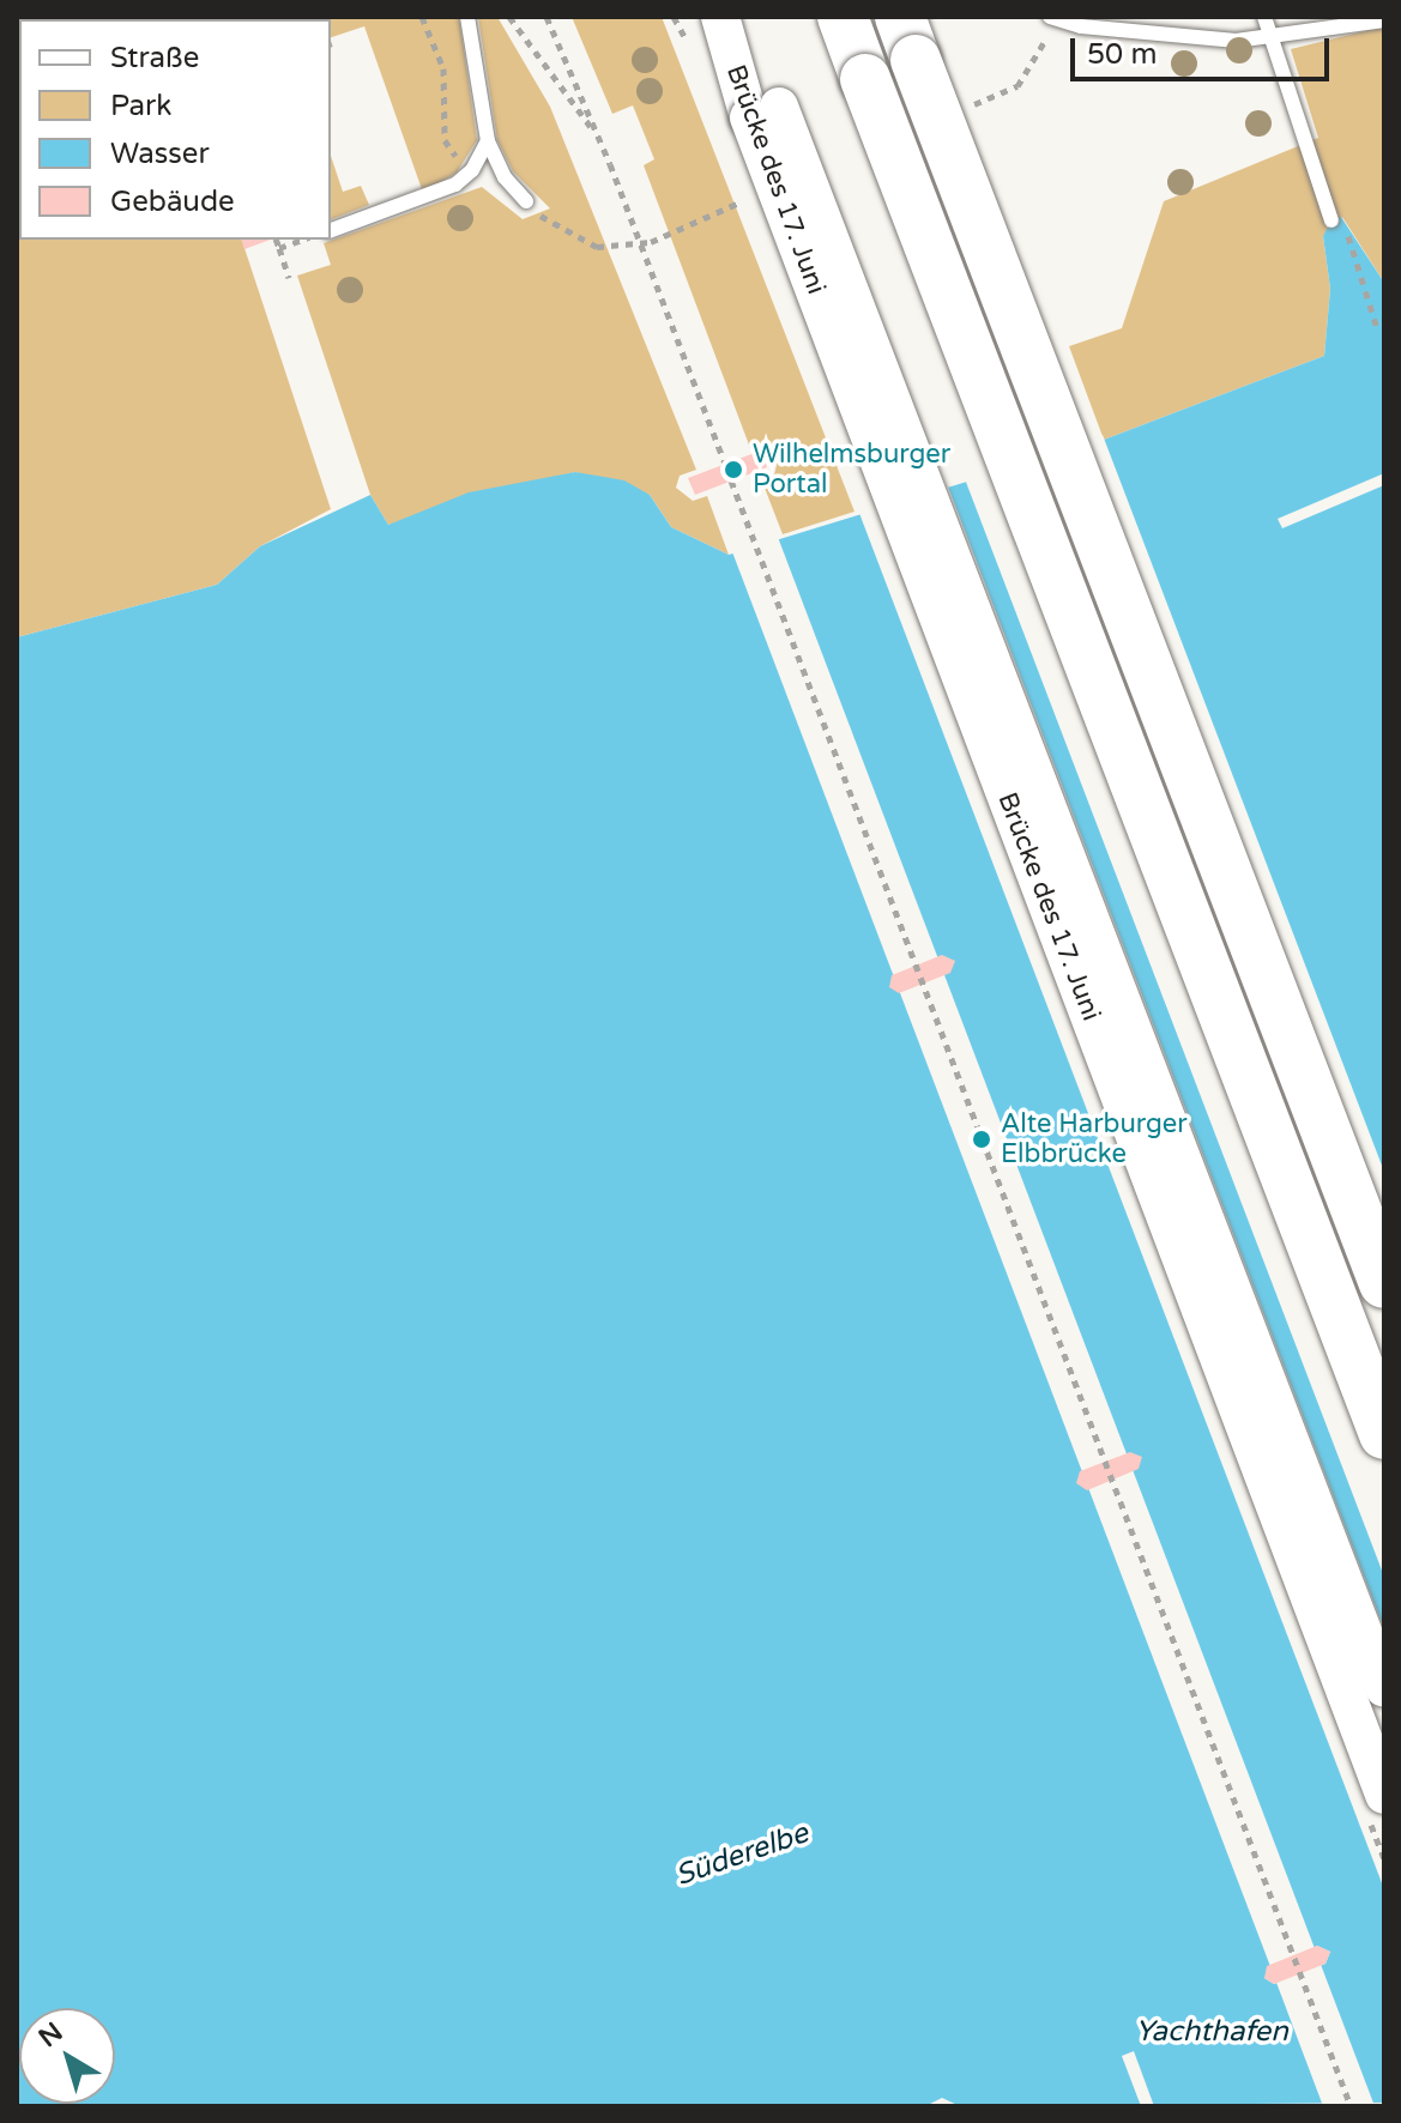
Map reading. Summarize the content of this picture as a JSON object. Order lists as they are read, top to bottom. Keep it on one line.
{"streets":{"main road":["Brücke des 17. Juni"]},"water":["Süderelbe","Yachthafen"],"places":["Wilhelmsburger Portal","Alte Harburger Elbbrücke"],"legend":["Straße","Park","Wasser","Gebäude"],"scale_bar":"50 m","north":"top left"}
